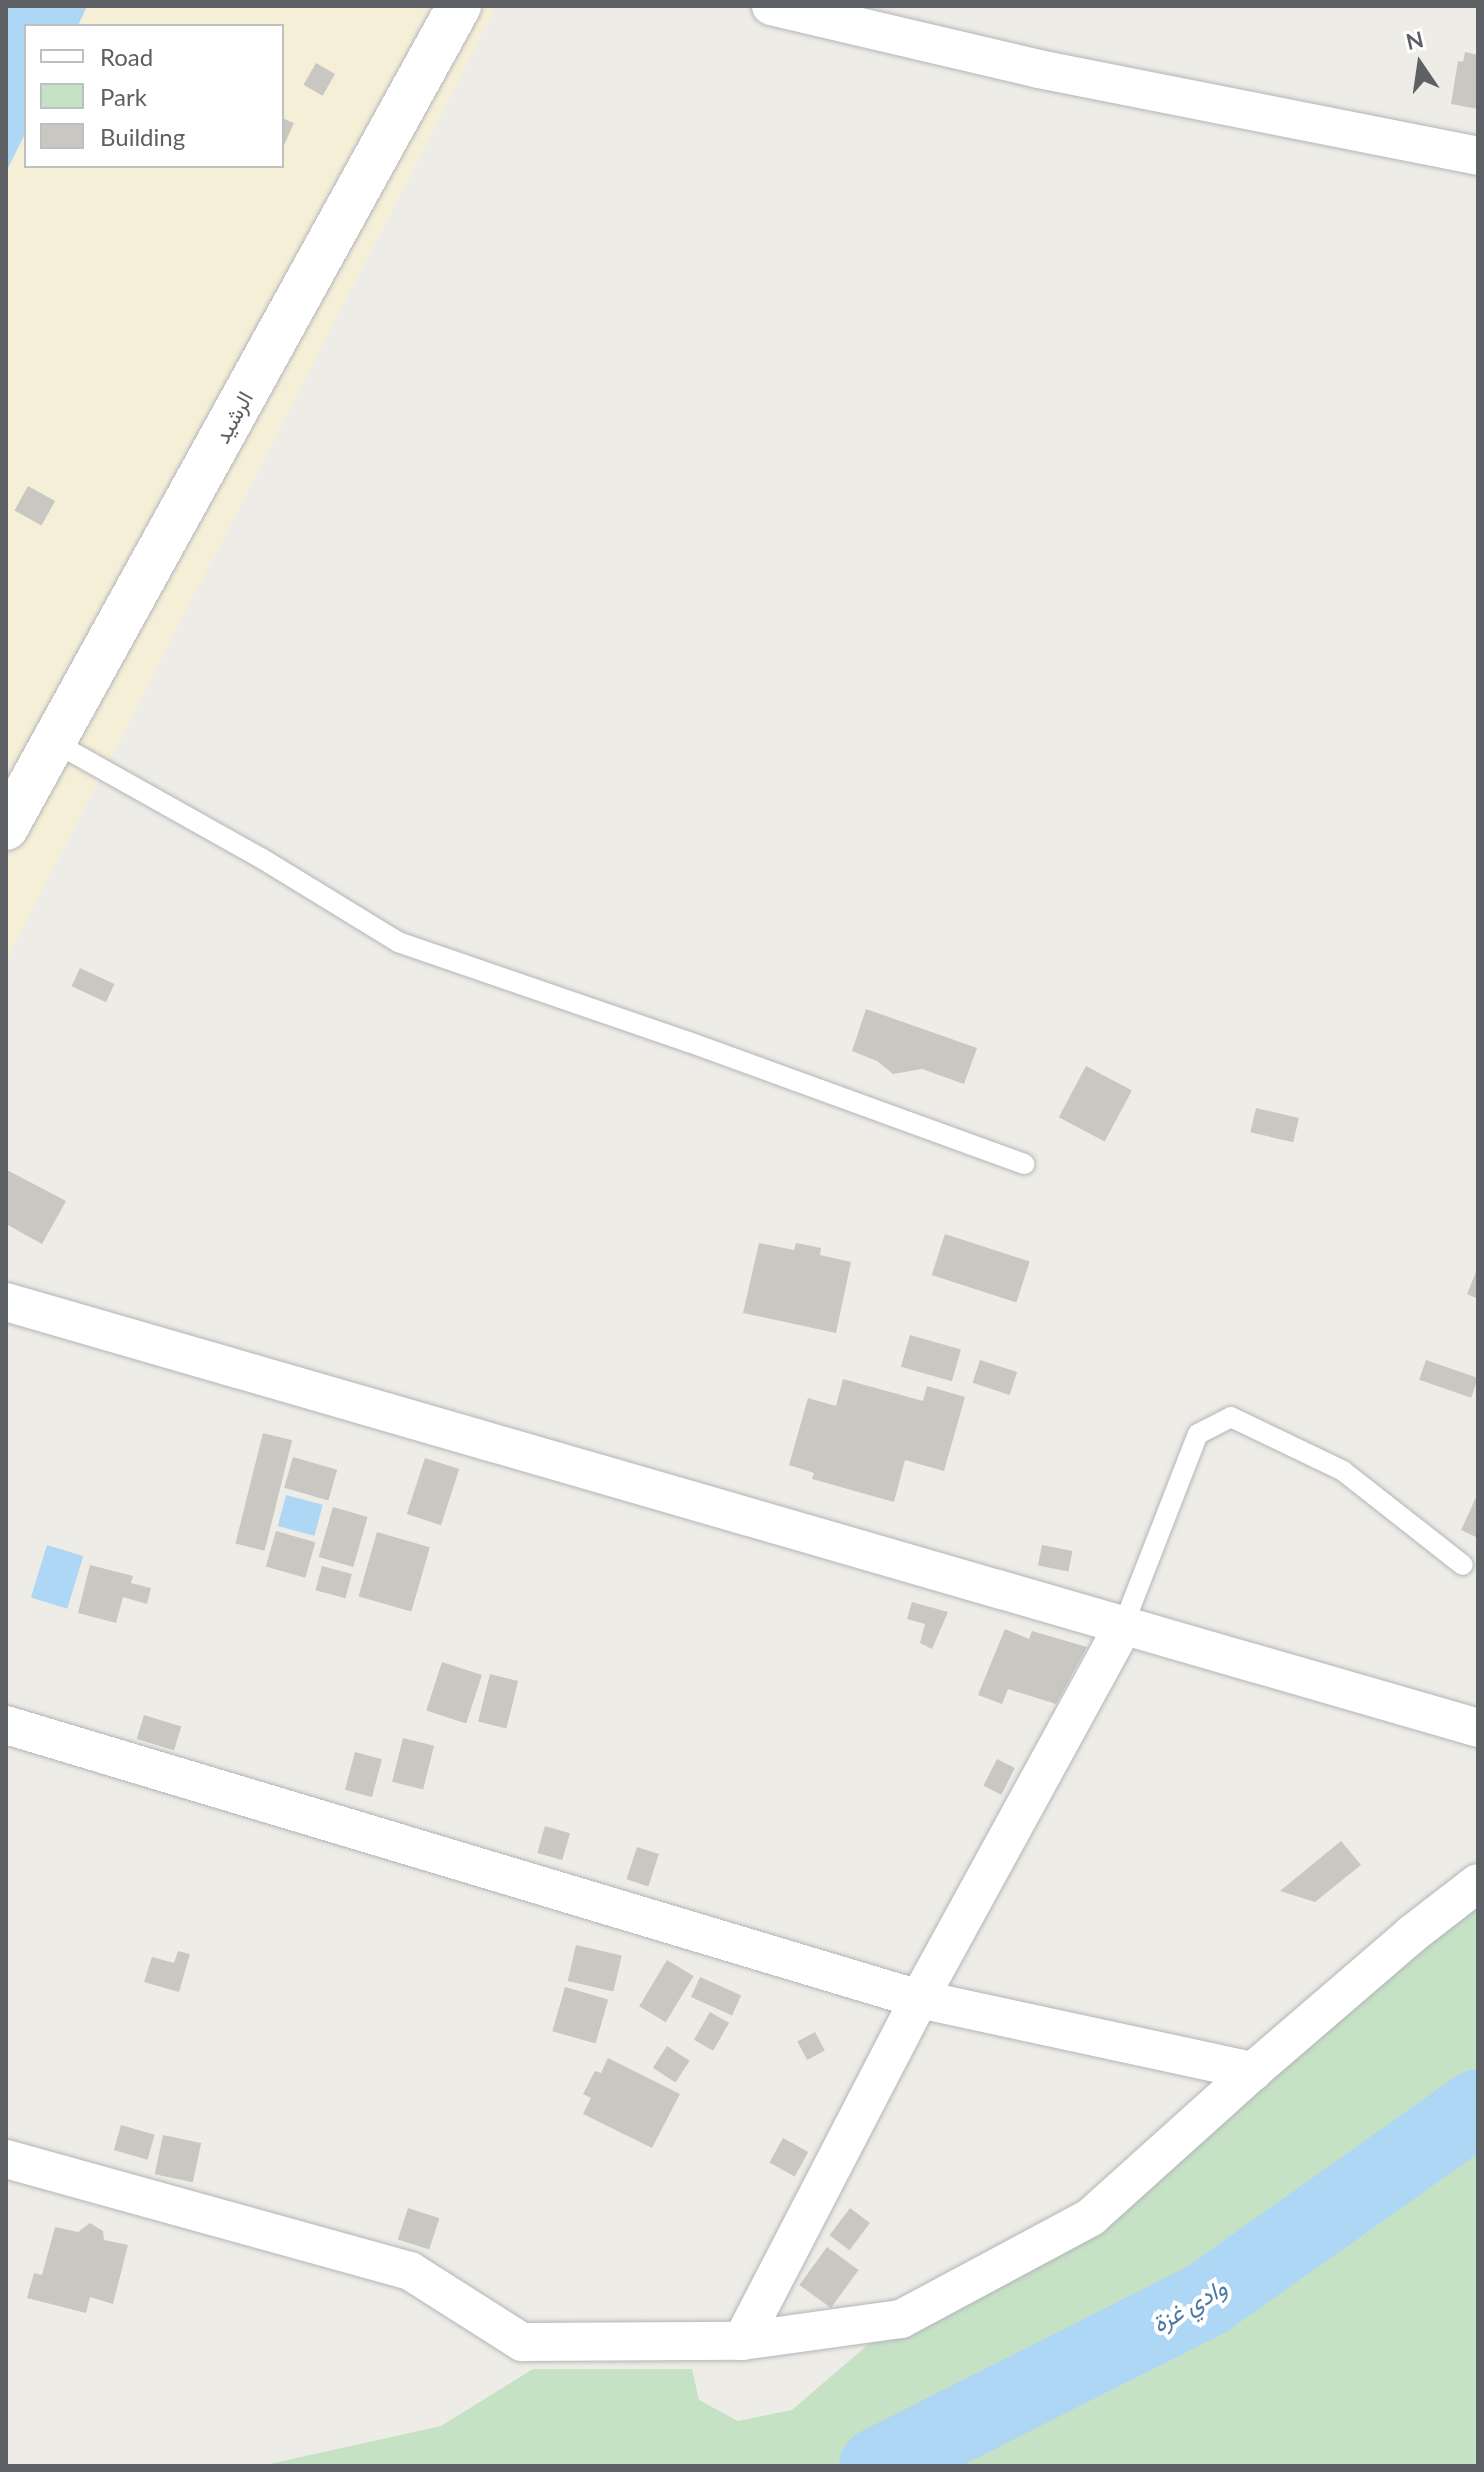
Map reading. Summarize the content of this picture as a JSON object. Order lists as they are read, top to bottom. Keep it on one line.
{"streets":{"main road":["الرشيد"]},"water":["وادي غزة"],"legend":["Road","Park","Building"],"north":"top"}
